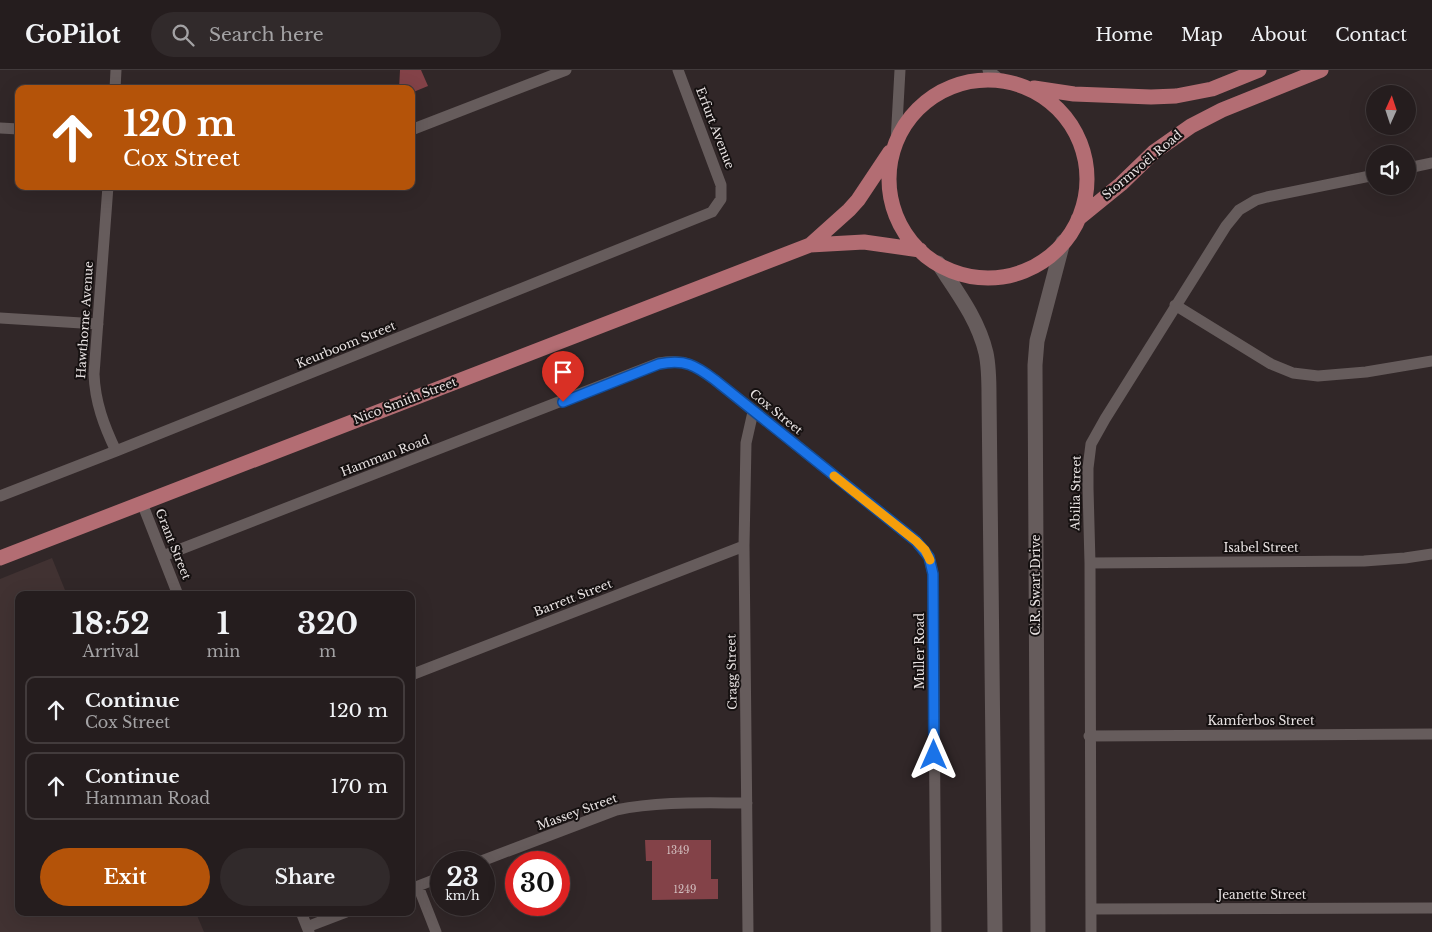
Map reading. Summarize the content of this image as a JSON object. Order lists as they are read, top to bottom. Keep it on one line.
{"streets":{"main road":["Stormvoël Road","Nico Smith Street","C.R. Swart Drive"],"street":["Erfurt Avenue","Hawthorne Avenue","Keurboom Street","Cox Street","Hamman Road","Abilia Street","Grant Street","Isabel Street","Barrett Street","Muller Road","Cragg Street","Kamferbos Street","Massey Street","Jeanette Street"]},"crossings":[["Erfurt Avenue","Keurboom Street"],["Stormvoël Road","Nico Smith Street"],["Stormvoël Road","C.R. Swart Drive"],["Hawthorne Avenue","Keurboom Street"],["Nico Smith Street","Grant Street"],["Cox Street","Hamman Road"],["Cox Street","Muller Road"],["Cox Street","Cragg Street"],["Hamman Road","Grant Street"],["Abilia Street","Isabel Street"],["Abilia Street","Kamferbos Street"],["Abilia Street","Jeanette Street"],["Barrett Street","Cragg Street"],["Cragg Street","Massey Street"]],"house_numbers":["1349","1249"],"north":"top","page":{"header":"GoPilot","search":"Search here","nav":["Home","Map","About","Contact"],"turn":["120 m","Cox Street"],"eta":["18:52","Arrival","1","min","320","m"],"list":[{"name":"Continue","note":"Cox Street","value":"120 m"},{"name":"Continue","note":"Hamman Road","value":"170 m"}],"buttons":["Exit","Share"],"speed":"23 km/h","limit":"30"}}
